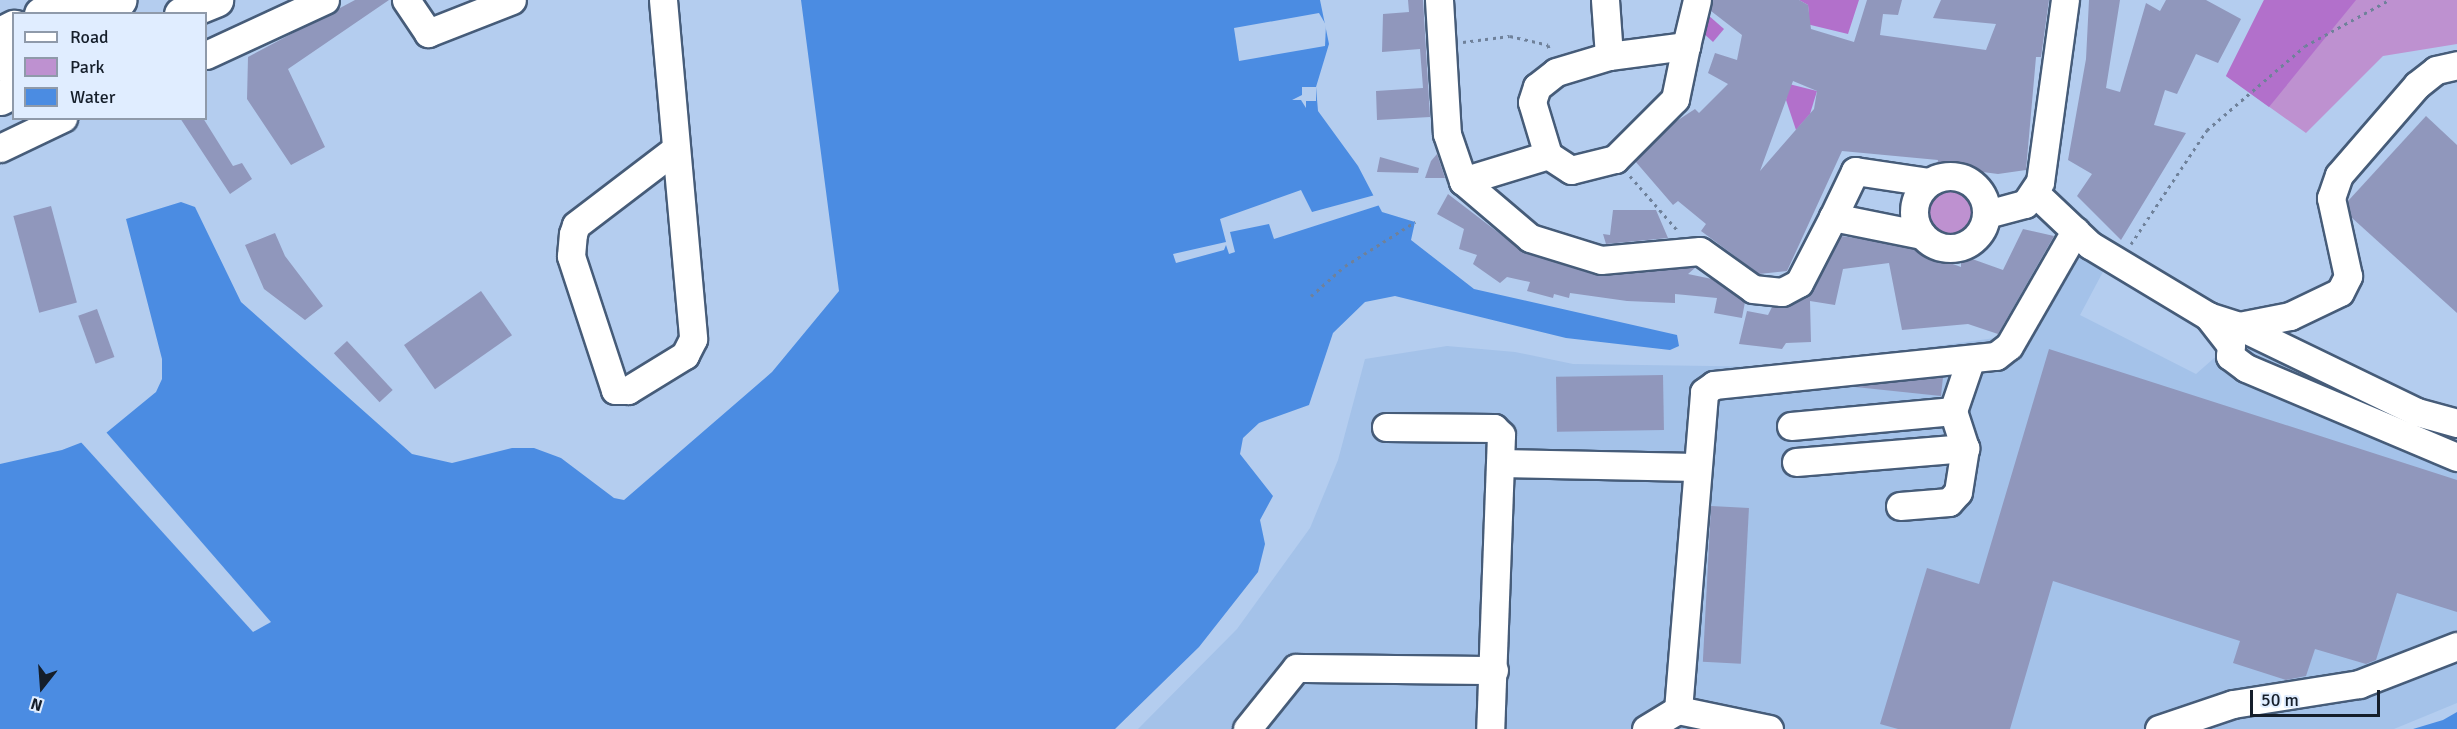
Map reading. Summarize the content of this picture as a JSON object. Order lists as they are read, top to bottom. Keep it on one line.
{"legend":["Road","Park","Water"],"scale_bar":"50 m","north":"bottom"}
